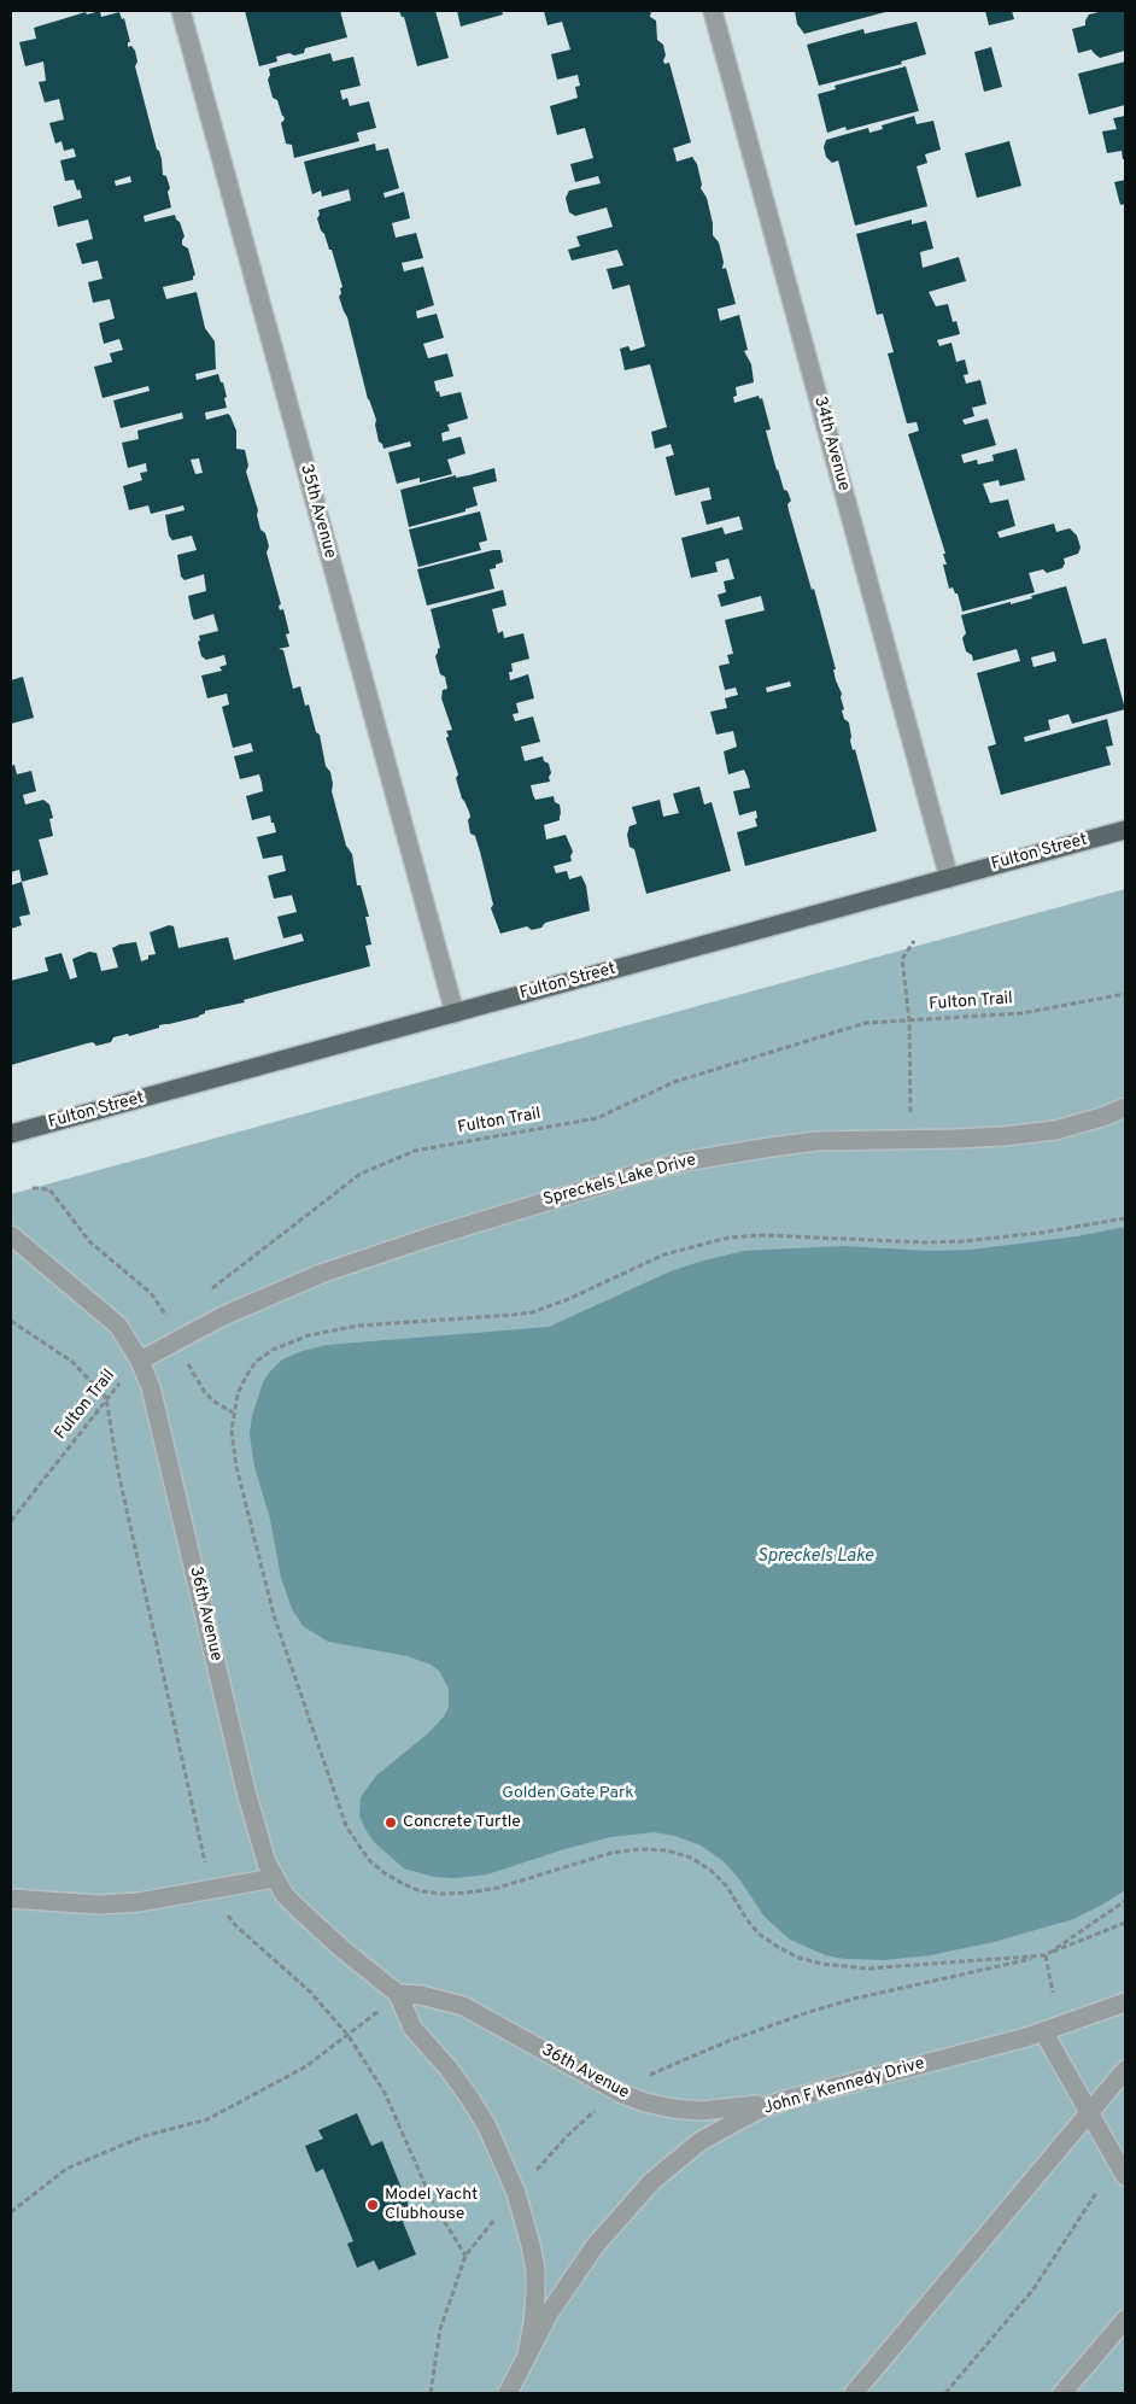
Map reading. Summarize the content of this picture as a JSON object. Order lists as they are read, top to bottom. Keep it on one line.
{"streets":{"main road":["Fulton Street"],"street":["34th Avenue","35th Avenue","Spreckels Lake Drive","36th Avenue","John F Kennedy Drive"],"path":["Fulton Trail"]},"crossings":[["34th Avenue","Fulton Street"],["35th Avenue","Fulton Street"],["Fulton Trail","Spreckels Lake Drive"],["Fulton Trail","36th Avenue"],["Spreckels Lake Drive","36th Avenue"],["36th Avenue","John F Kennedy Drive"]],"water":["Spreckels Lake"],"parks":["Golden Gate Park"],"places":["Concrete Turtle","Model Yacht Clubhouse"]}
